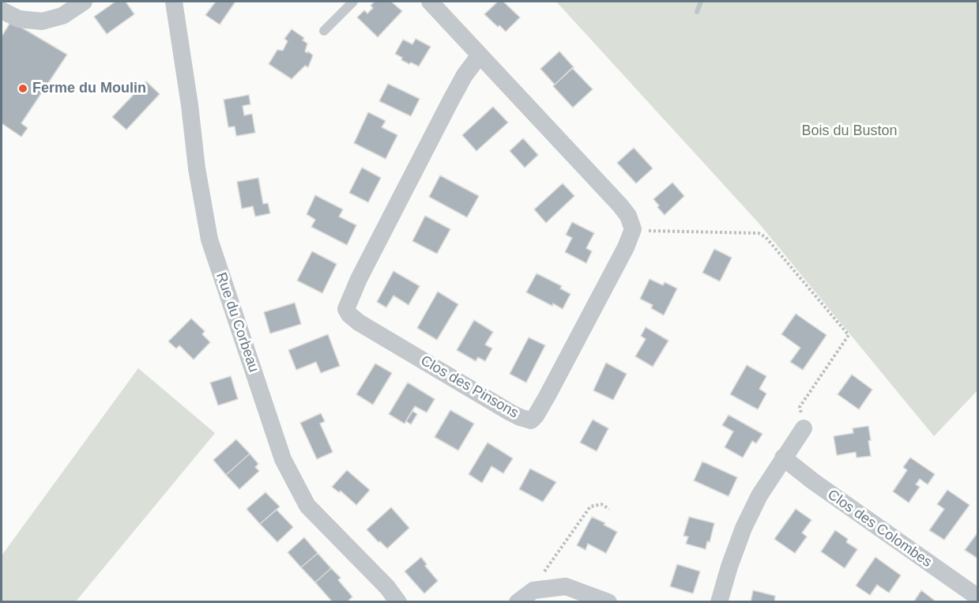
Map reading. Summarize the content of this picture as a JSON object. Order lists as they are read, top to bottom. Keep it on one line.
{"streets":{"street":["Rue du Corbeau","Clos des Pinsons","Clos des Colombes"]},"parks":["Bois du Buston"],"places":["Ferme du Moulin"]}
